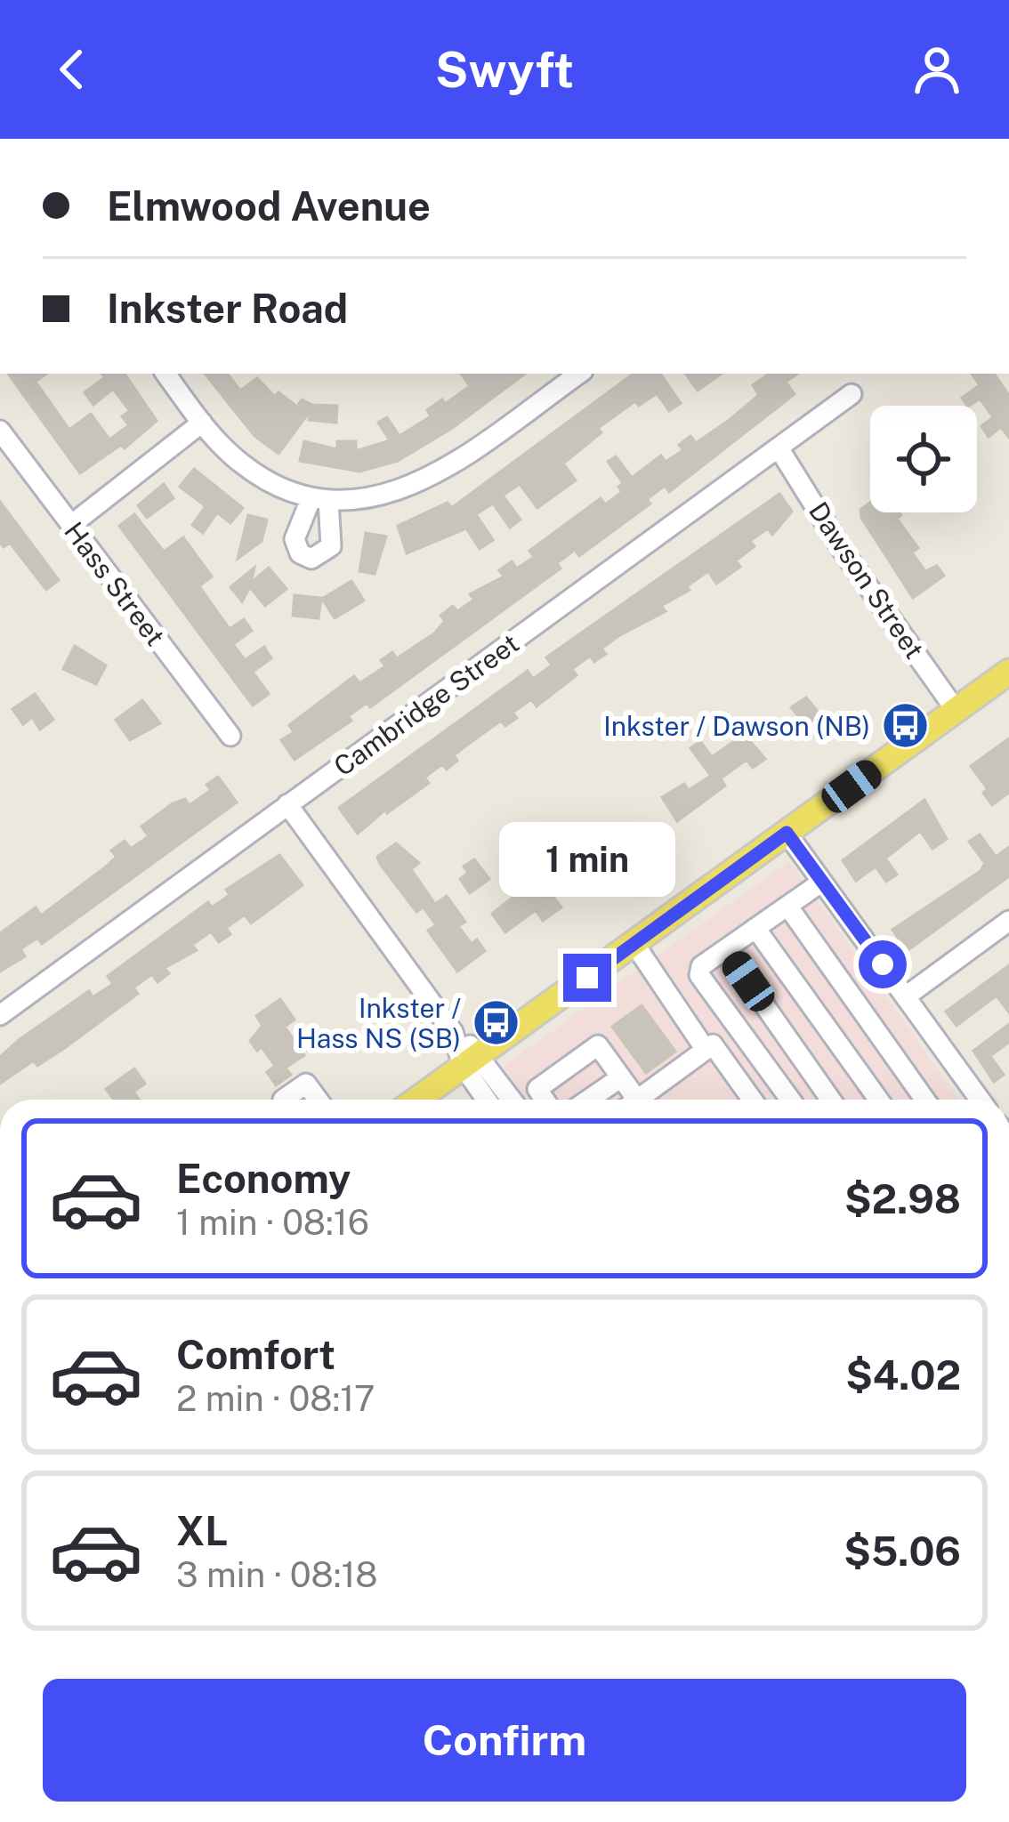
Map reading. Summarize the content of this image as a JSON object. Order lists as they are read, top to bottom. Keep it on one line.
{"streets":{"street":["Dawson Street","Hass Street","Cambridge Street"]},"crossings":[["Dawson Street","Cambridge Street"]],"places":{"bus stop":["Inkster / Dawson (NB)","Inkster / Hass NS (SB)"]},"page":{"header":"Swyft","banner":["Elmwood Avenue","Inkster Road"],"bubble":"1 min","list":[{"name":"Economy","note":"1 min · 08:16","value":"$2.98"},{"name":"Comfort","note":"2 min · 08:17","value":"$4.02"},{"name":"XL","note":"3 min · 08:18","value":"$5.06"}],"buttons":"Confirm"}}
